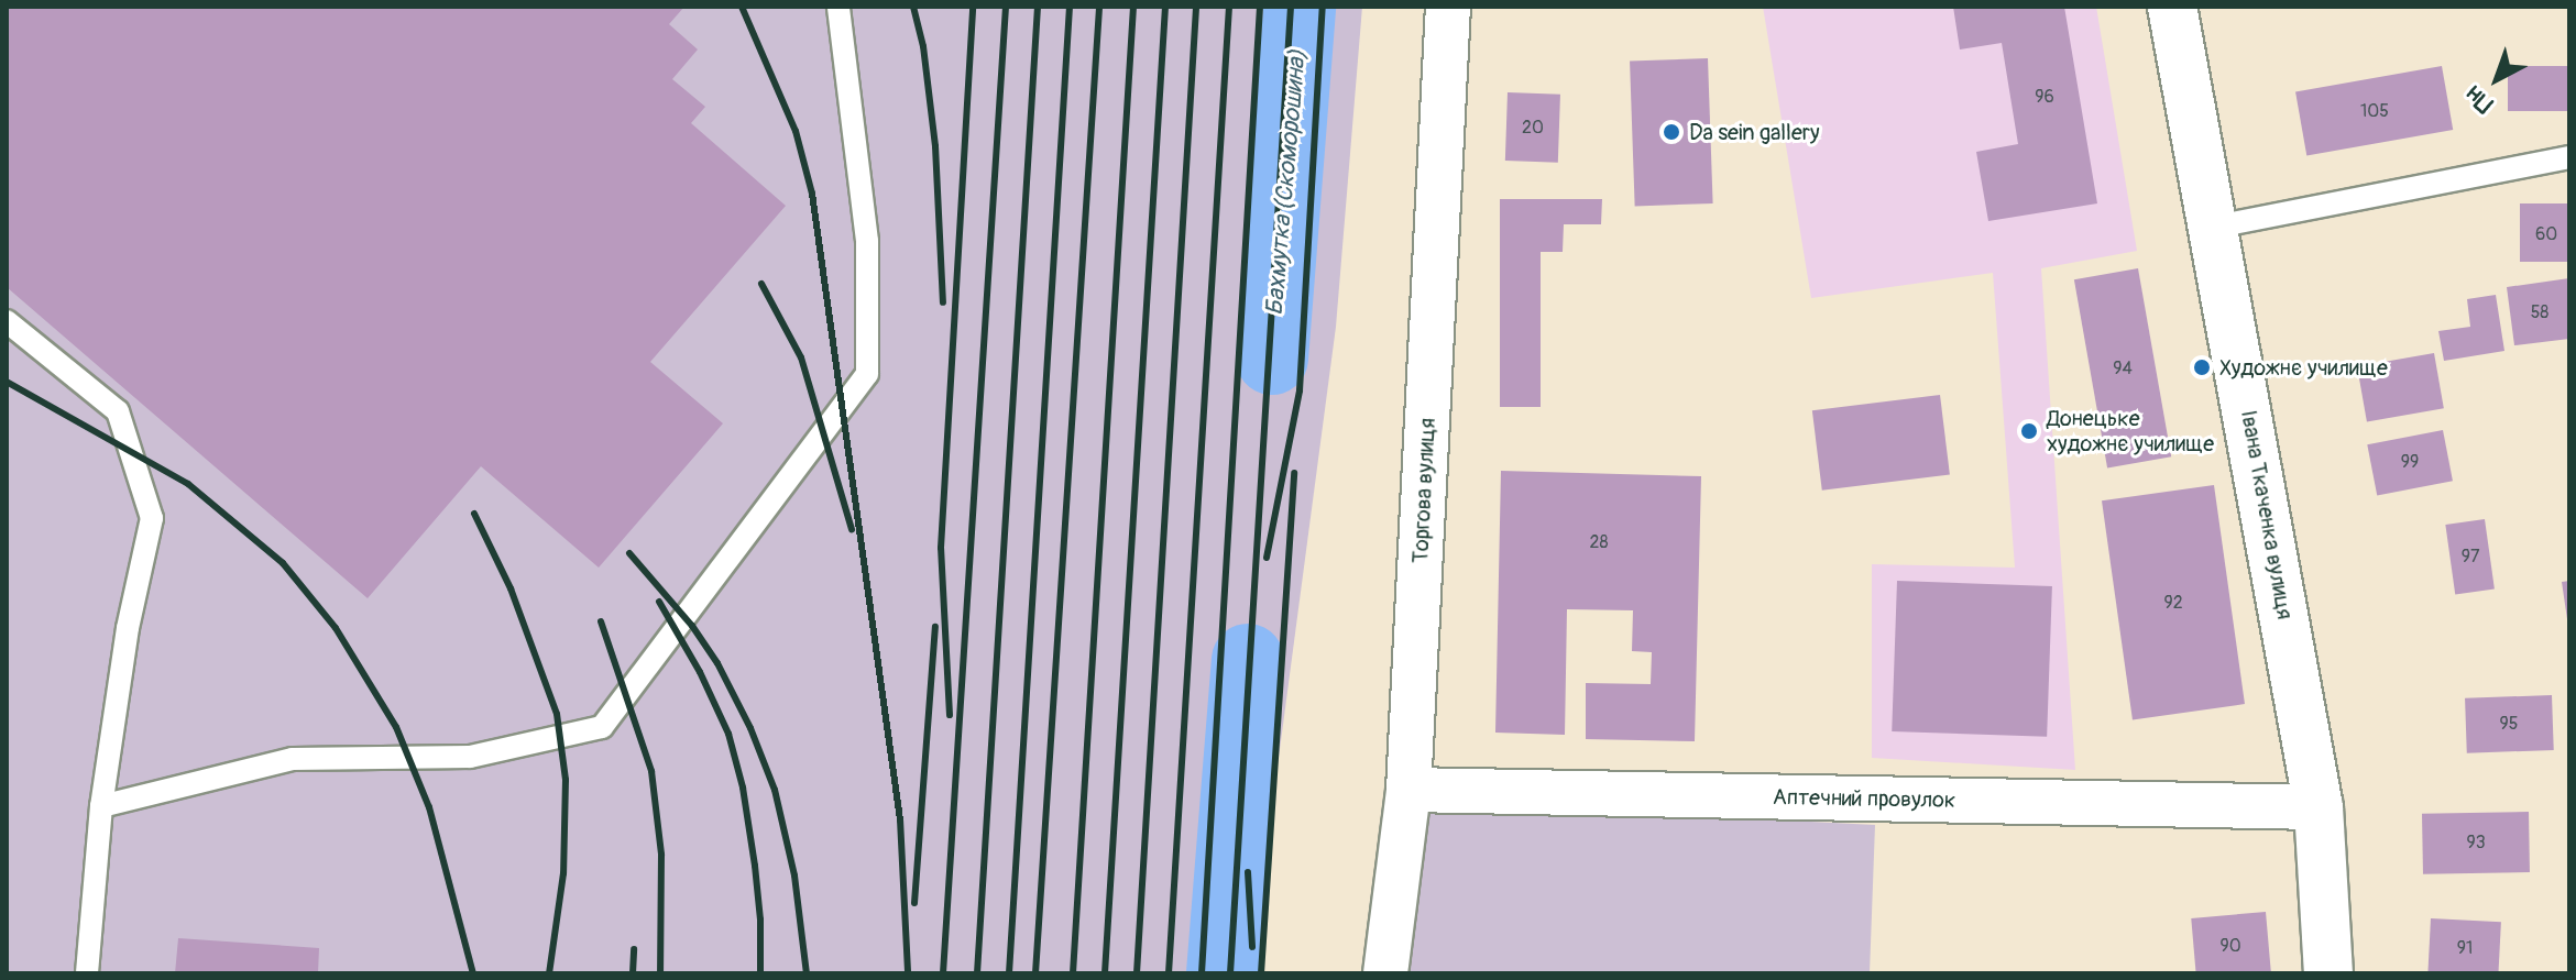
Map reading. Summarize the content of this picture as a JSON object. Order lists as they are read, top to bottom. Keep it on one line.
{"streets":{"main road":["Івана Ткаченка вулиця"],"street":["Торгова вулиця","Аптечний провулок"]},"crossings":[["Торгова вулиця","Аптечний провулок"],["Івана Ткаченка вулиця","Аптечний провулок"]],"water":["Бахмутка (Скоморошина)"],"places":["Da sein gallery","Художнє училище","Донецьке художнє училище"],"house_numbers":["96","105","20","60","58","94","99","28","97","92","95","93","90","91"],"north":"bottom left"}
